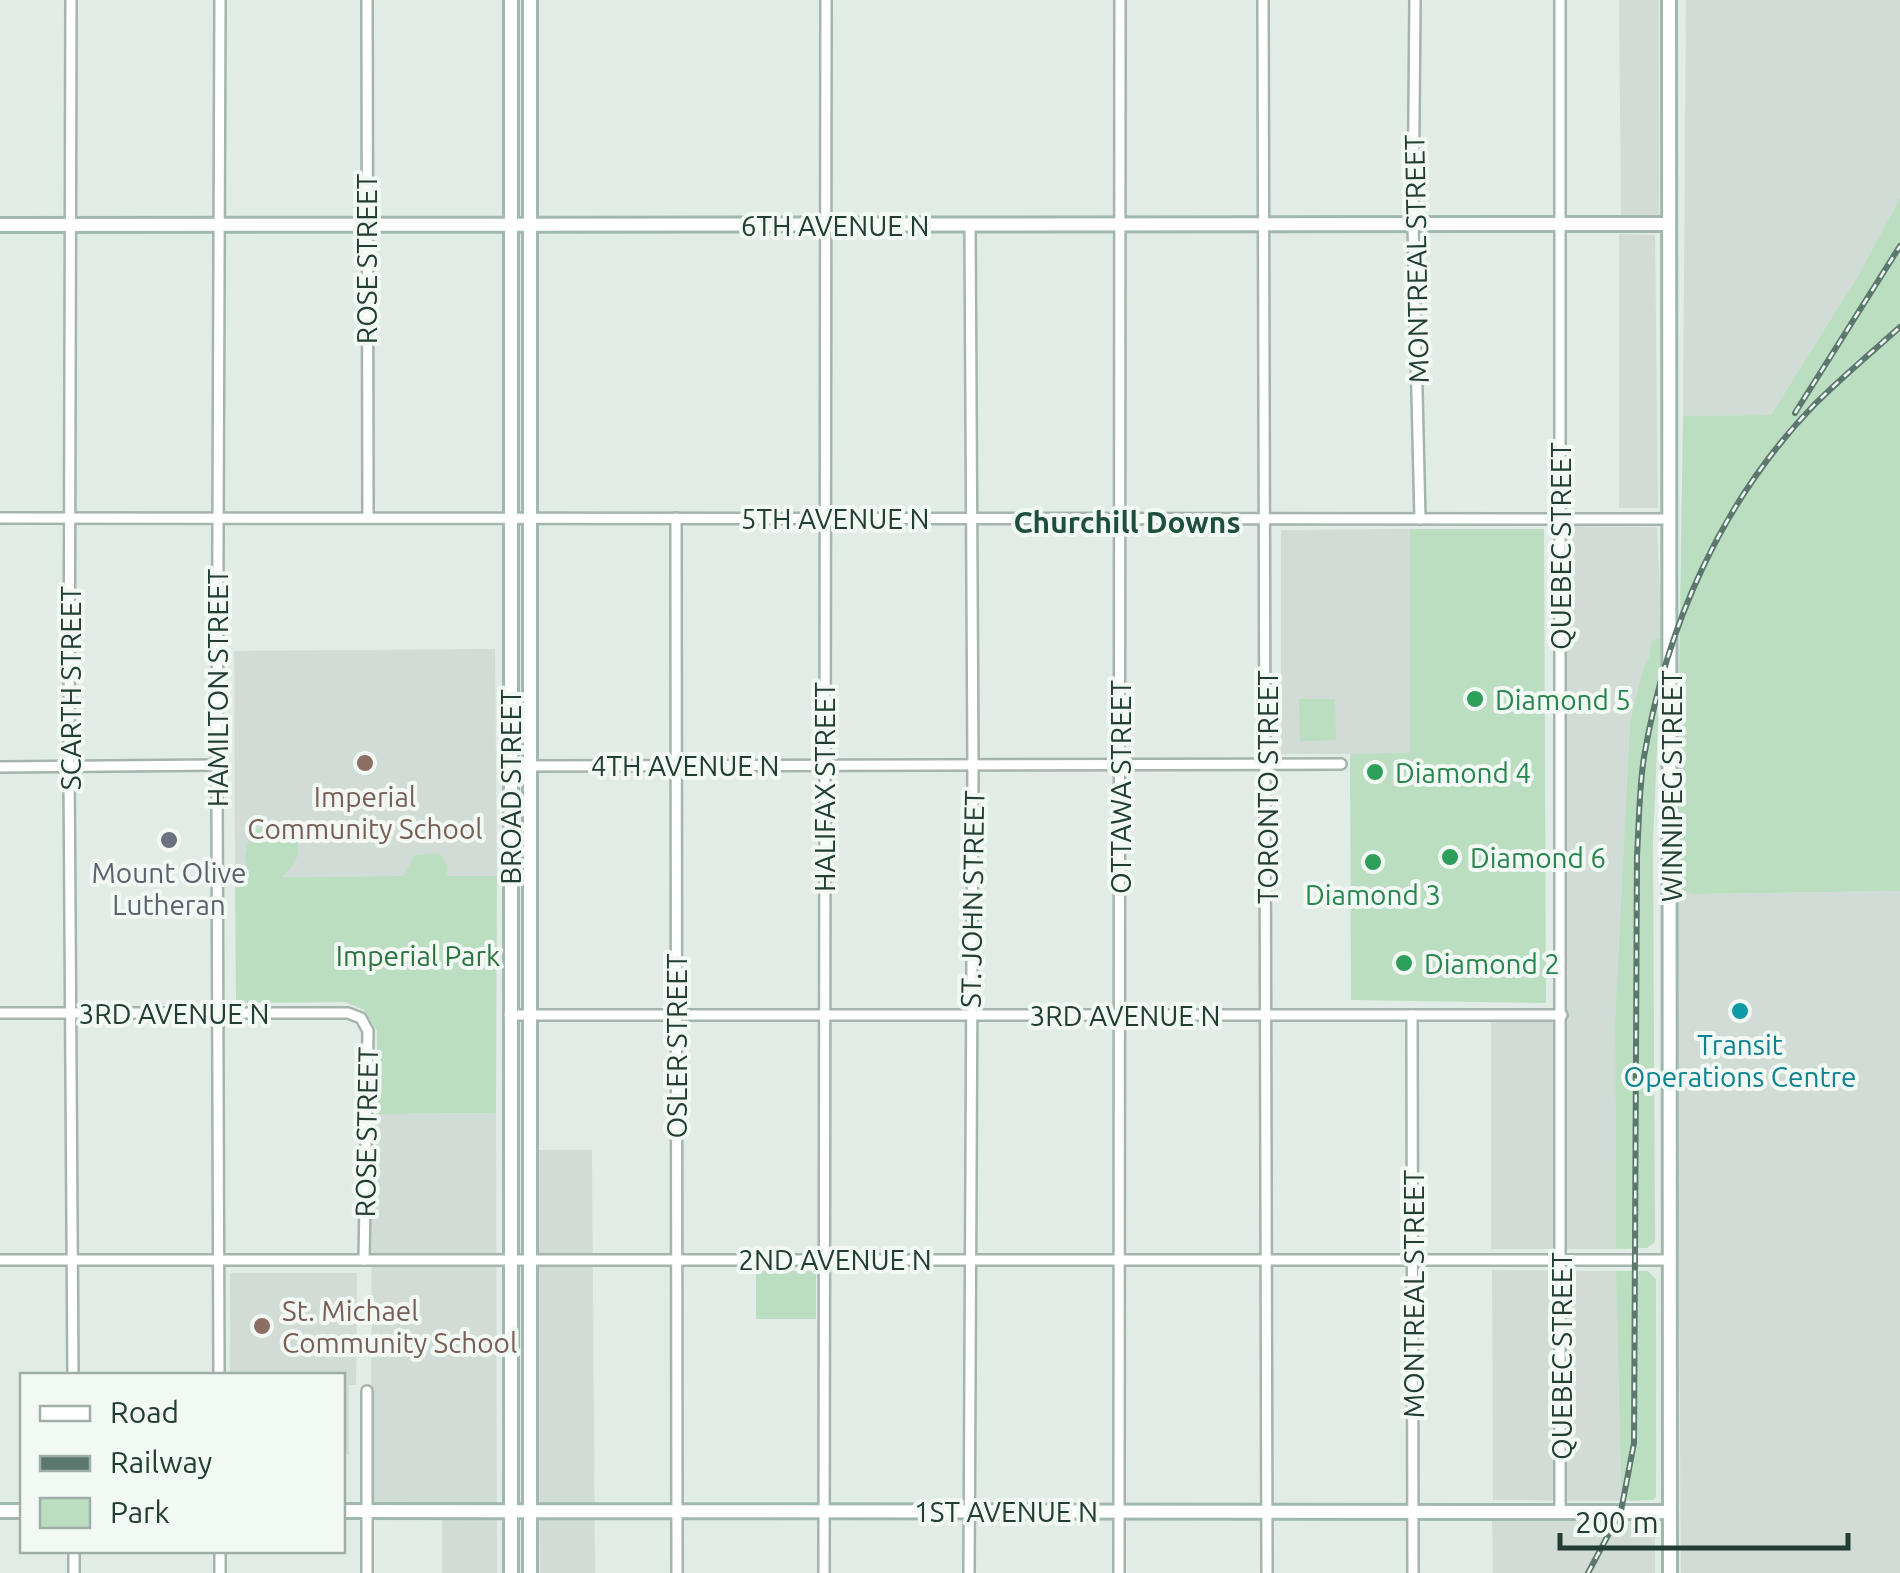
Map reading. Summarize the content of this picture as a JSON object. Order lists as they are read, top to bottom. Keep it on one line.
{"streets":{"main road":["6TH AVENUE N","WINNIPEG STREET","BROAD STREET","1ST AVENUE N"],"street":["ROSE STREET","MONTREAL STREET","5TH AVENUE N","QUEBEC STREET","SCARTH STREET","HAMILTON STREET","4TH AVENUE N","HALIFAX STREET","OTTAWA STREET","TORONTO STREET","ST. JOHN STREET","3RD AVENUE N","OSLER STREET","2ND AVENUE N"]},"crossings":[["6TH AVENUE N","ROSE STREET"],["6TH AVENUE N","MONTREAL STREET"],["6TH AVENUE N","QUEBEC STREET"],["6TH AVENUE N","SCARTH STREET"],["6TH AVENUE N","HAMILTON STREET"],["6TH AVENUE N","WINNIPEG STREET"],["6TH AVENUE N","BROAD STREET"],["6TH AVENUE N","HALIFAX STREET"],["6TH AVENUE N","OTTAWA STREET"],["6TH AVENUE N","TORONTO STREET"],["6TH AVENUE N","ST. JOHN STREET"],["ROSE STREET","5TH AVENUE N"],["ROSE STREET","3RD AVENUE N"],["ROSE STREET","2ND AVENUE N"],["MONTREAL STREET","5TH AVENUE N"],["MONTREAL STREET","3RD AVENUE N"],["MONTREAL STREET","2ND AVENUE N"],["MONTREAL STREET","1ST AVENUE N"],["5TH AVENUE N","QUEBEC STREET"],["5TH AVENUE N","SCARTH STREET"],["5TH AVENUE N","HAMILTON STREET"],["5TH AVENUE N","WINNIPEG STREET"],["5TH AVENUE N","BROAD STREET"],["5TH AVENUE N","HALIFAX STREET"],["5TH AVENUE N","OTTAWA STREET"],["5TH AVENUE N","TORONTO STREET"],["5TH AVENUE N","ST. JOHN STREET"],["5TH AVENUE N","OSLER STREET"],["QUEBEC STREET","3RD AVENUE N"],["QUEBEC STREET","2ND AVENUE N"],["QUEBEC STREET","1ST AVENUE N"],["SCARTH STREET","3RD AVENUE N"],["SCARTH STREET","2ND AVENUE N"],["HAMILTON STREET","3RD AVENUE N"],["HAMILTON STREET","2ND AVENUE N"],["4TH AVENUE N","BROAD STREET"],["4TH AVENUE N","HALIFAX STREET"],["4TH AVENUE N","OTTAWA STREET"],["4TH AVENUE N","TORONTO STREET"],["4TH AVENUE N","ST. JOHN STREET"],["4TH AVENUE N","OSLER STREET"],["WINNIPEG STREET","2ND AVENUE N"],["WINNIPEG STREET","1ST AVENUE N"],["BROAD STREET","3RD AVENUE N"],["BROAD STREET","2ND AVENUE N"],["BROAD STREET","1ST AVENUE N"],["HALIFAX STREET","3RD AVENUE N"],["HALIFAX STREET","2ND AVENUE N"],["HALIFAX STREET","1ST AVENUE N"],["OTTAWA STREET","3RD AVENUE N"],["OTTAWA STREET","2ND AVENUE N"],["OTTAWA STREET","1ST AVENUE N"],["TORONTO STREET","3RD AVENUE N"],["TORONTO STREET","2ND AVENUE N"],["TORONTO STREET","1ST AVENUE N"],["ST. JOHN STREET","3RD AVENUE N"],["ST. JOHN STREET","2ND AVENUE N"],["ST. JOHN STREET","1ST AVENUE N"],["3RD AVENUE N","OSLER STREET"],["OSLER STREET","2ND AVENUE N"],["OSLER STREET","1ST AVENUE N"]],"districts":["Churchill Downs"],"parks":["Imperial Park"],"places":["Diamond 5","Imperial Community School","Diamond 4","Mount Olive Lutheran","Diamond 6","Diamond 3","Diamond 2","Transit Operations Centre","St. Michael Community School"],"legend":["Road","Railway","Park"],"scale_bar":"200 m"}
